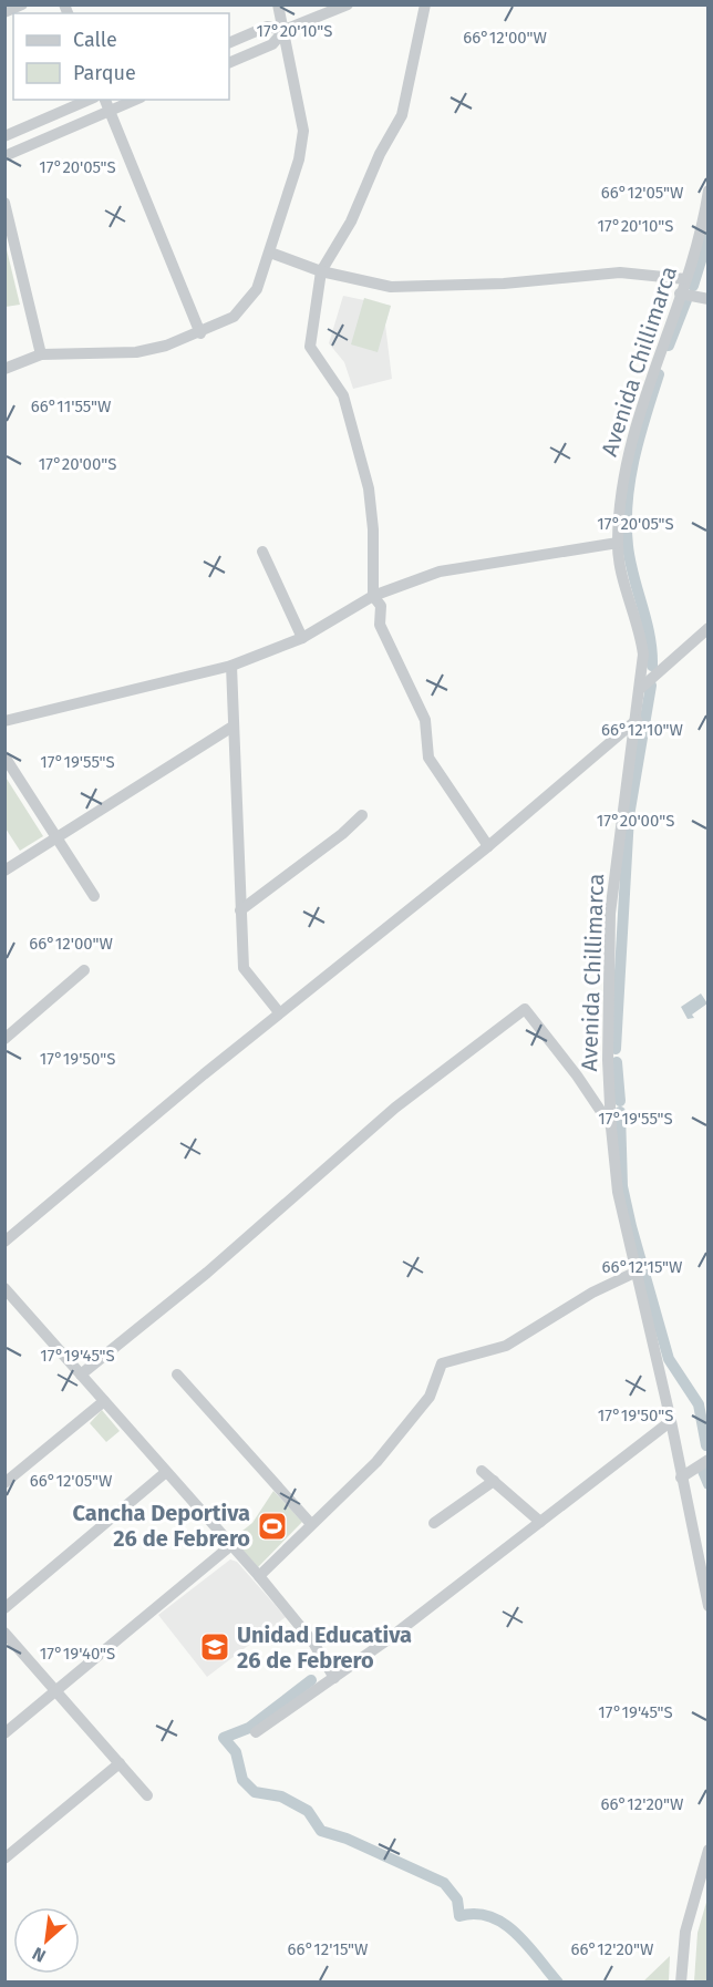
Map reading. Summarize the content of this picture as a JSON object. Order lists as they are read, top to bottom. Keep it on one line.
{"streets":{"street":["Avenida Chillimarca"]},"places":{"sports":["Cancha Deportiva 26 de Febrero"],"school or university":["Unidad Educativa 26 de Febrero"]},"legend":["Calle","Parque"],"north":"bottom left","coordinates":["17°20'10\"S","66°12'00\"W","17°20'05\"S","66°12'05\"W","66°11'55\"W","17°20'00\"S","66°12'10\"W","17°19'55\"S","17°19'50\"S","66°12'15\"W","17°19'45\"S","17°19'40\"S","66°12'20\"W"]}
